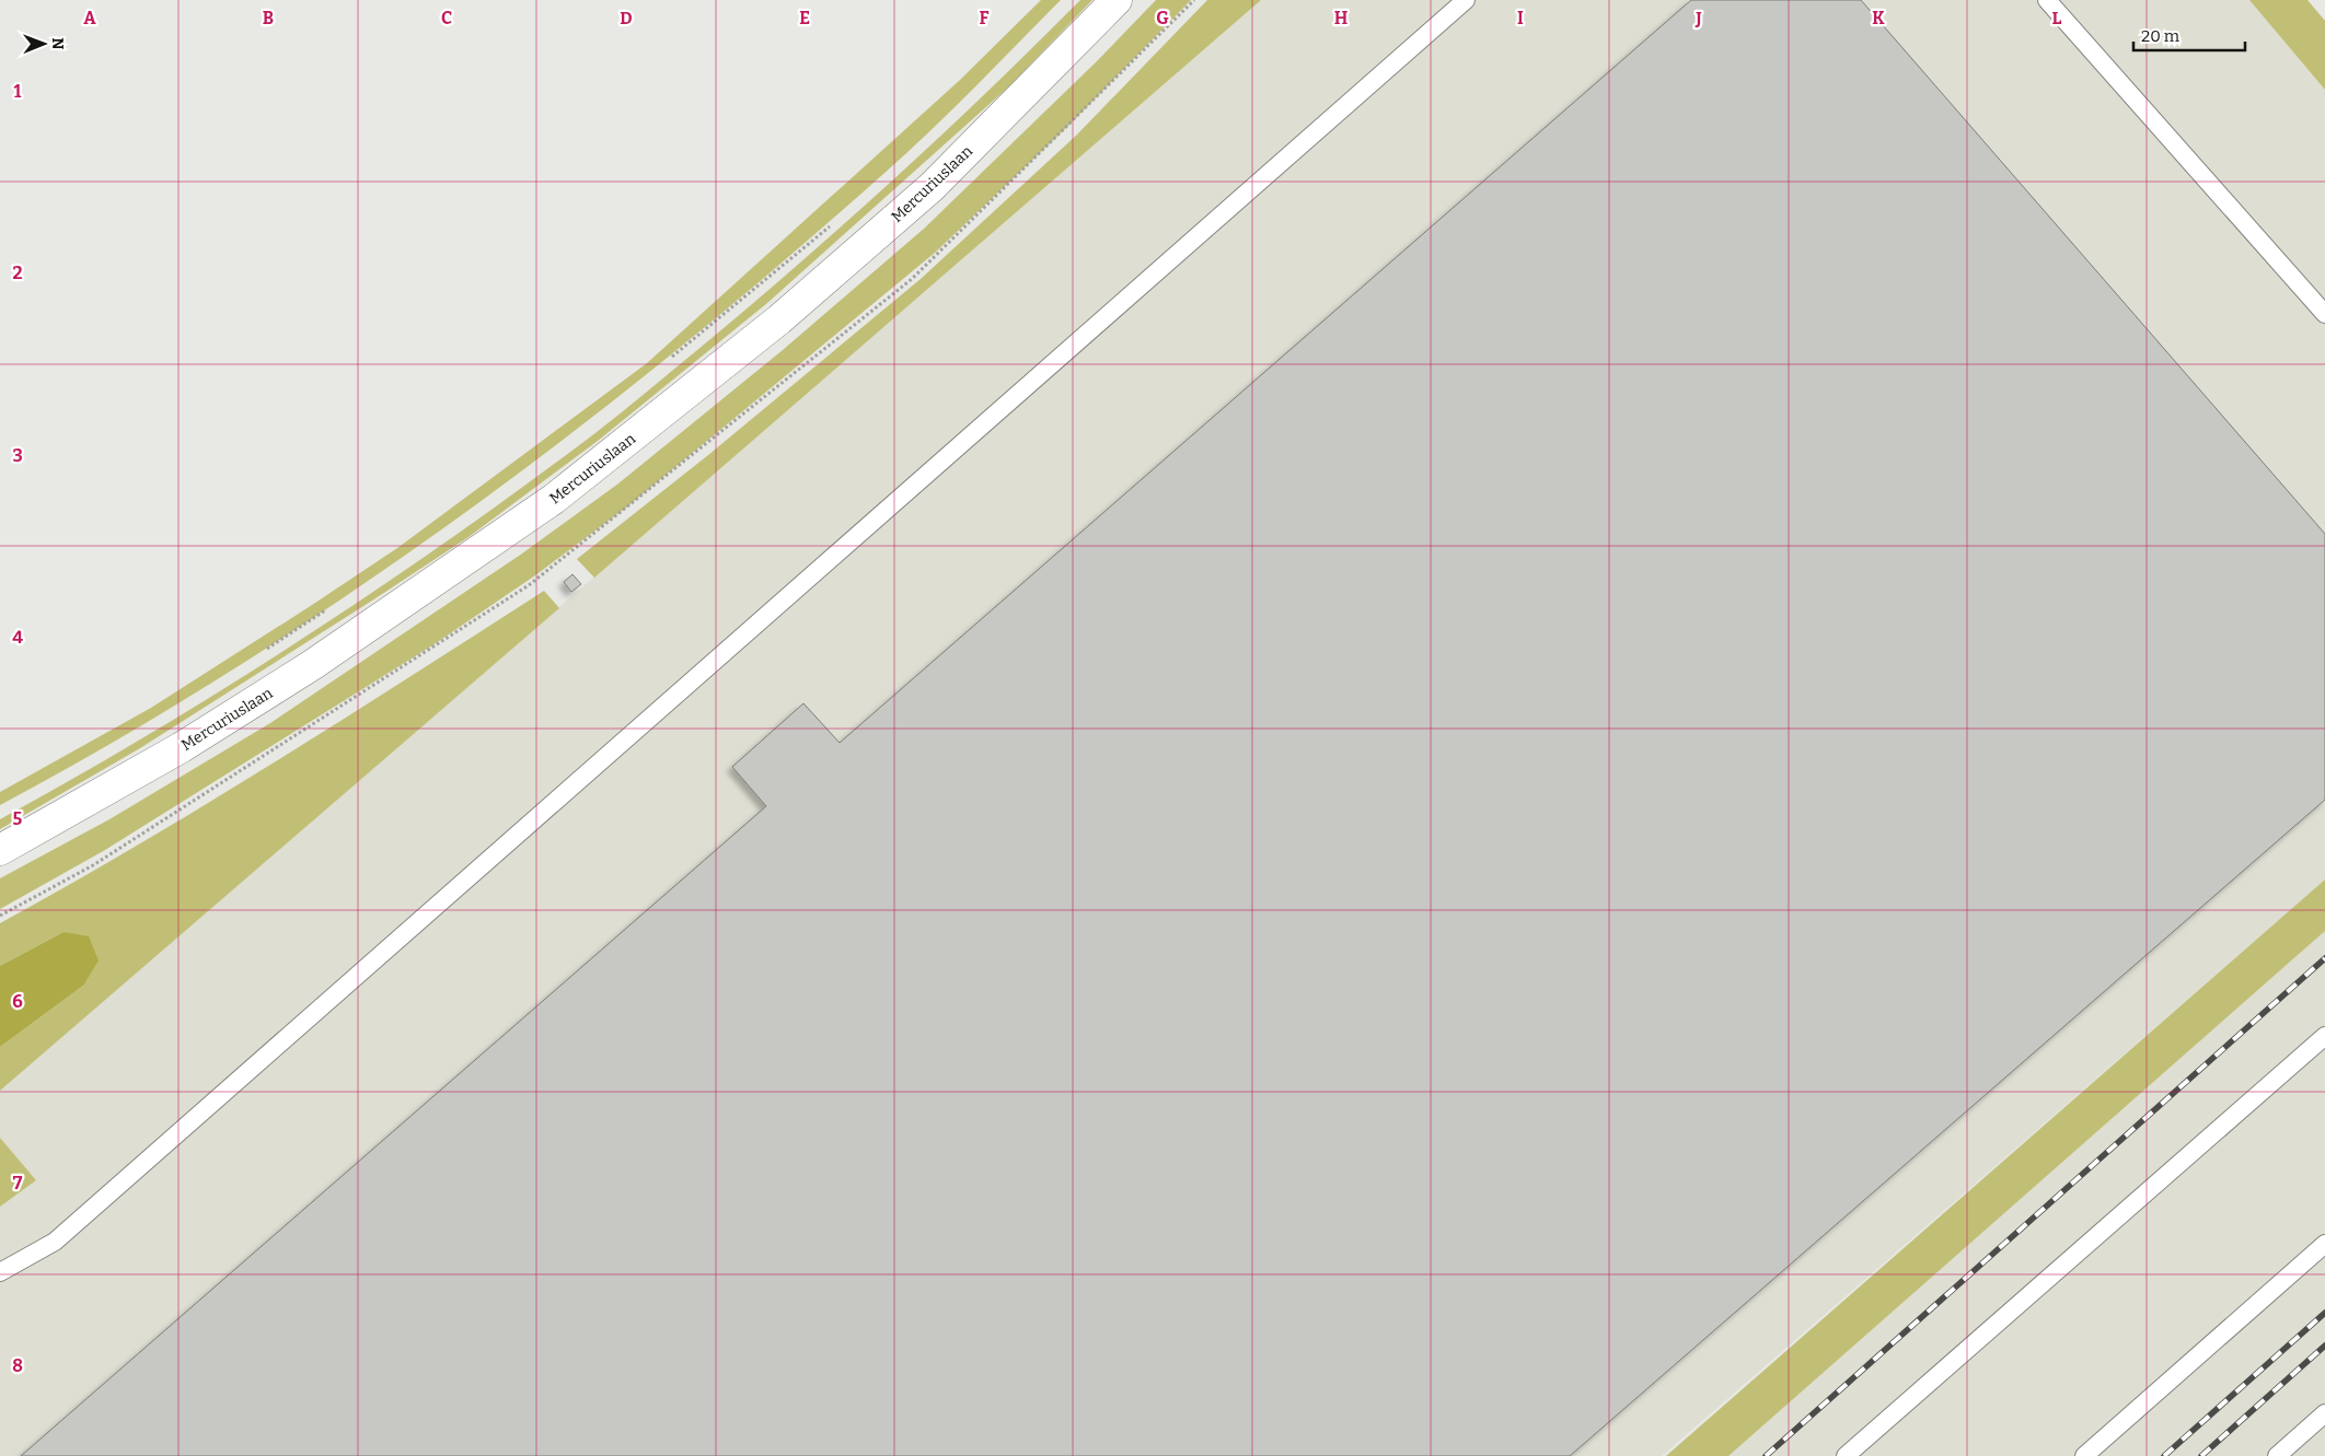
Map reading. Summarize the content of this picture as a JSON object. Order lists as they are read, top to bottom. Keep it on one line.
{"streets":{"street":["Mercuriuslaan"]},"scale_bar":"20 m","north":"right","grid":{"columns":["A","B","C","D","E","F","G","H","I","J","K","L"],"rows":["1","2","3","4","5","6","7","8"]}}
